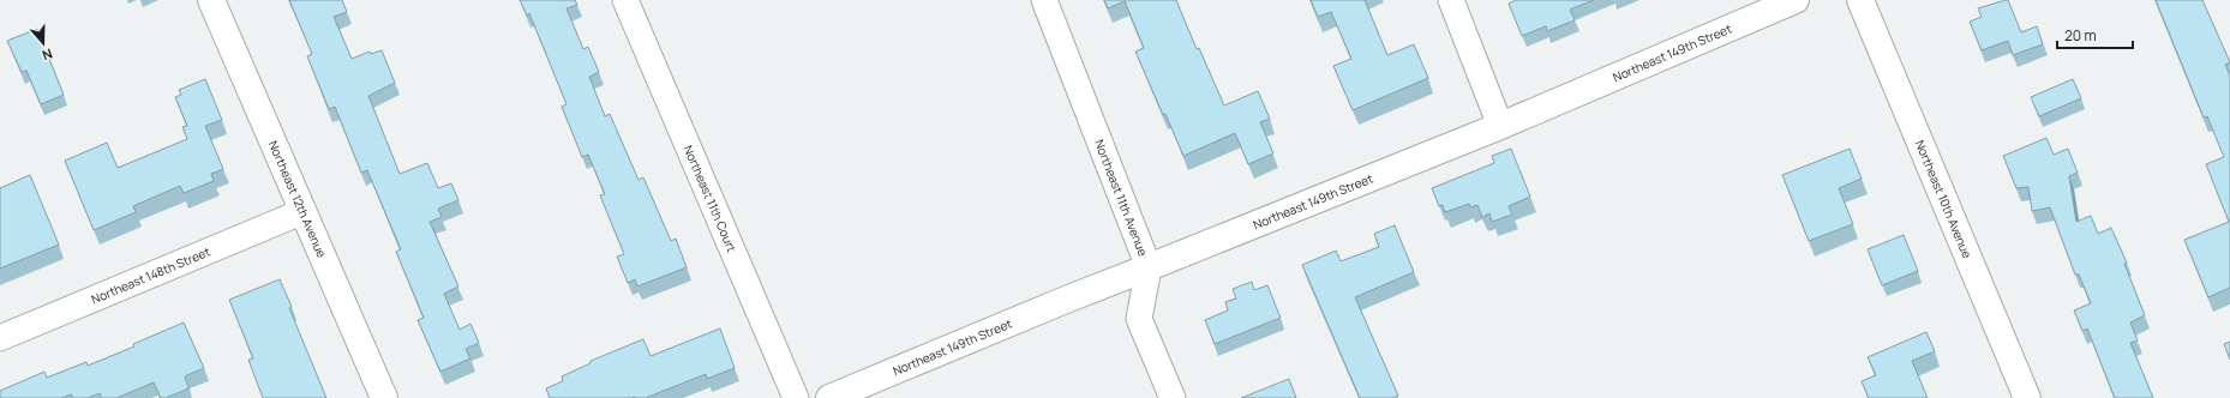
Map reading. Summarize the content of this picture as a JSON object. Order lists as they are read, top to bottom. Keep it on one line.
{"streets":{"street":["Northeast 149th Street","Northeast 11th Avenue","Northeast 12th Avenue","Northeast 11th Court","Northeast 10th Avenue","Northeast 148th Street"]},"crossings":[["Northeast 149th Street","Northeast 11th Avenue"],["Northeast 12th Avenue","Northeast 148th Street"]],"scale_bar":"20 m","north":"bottom"}
